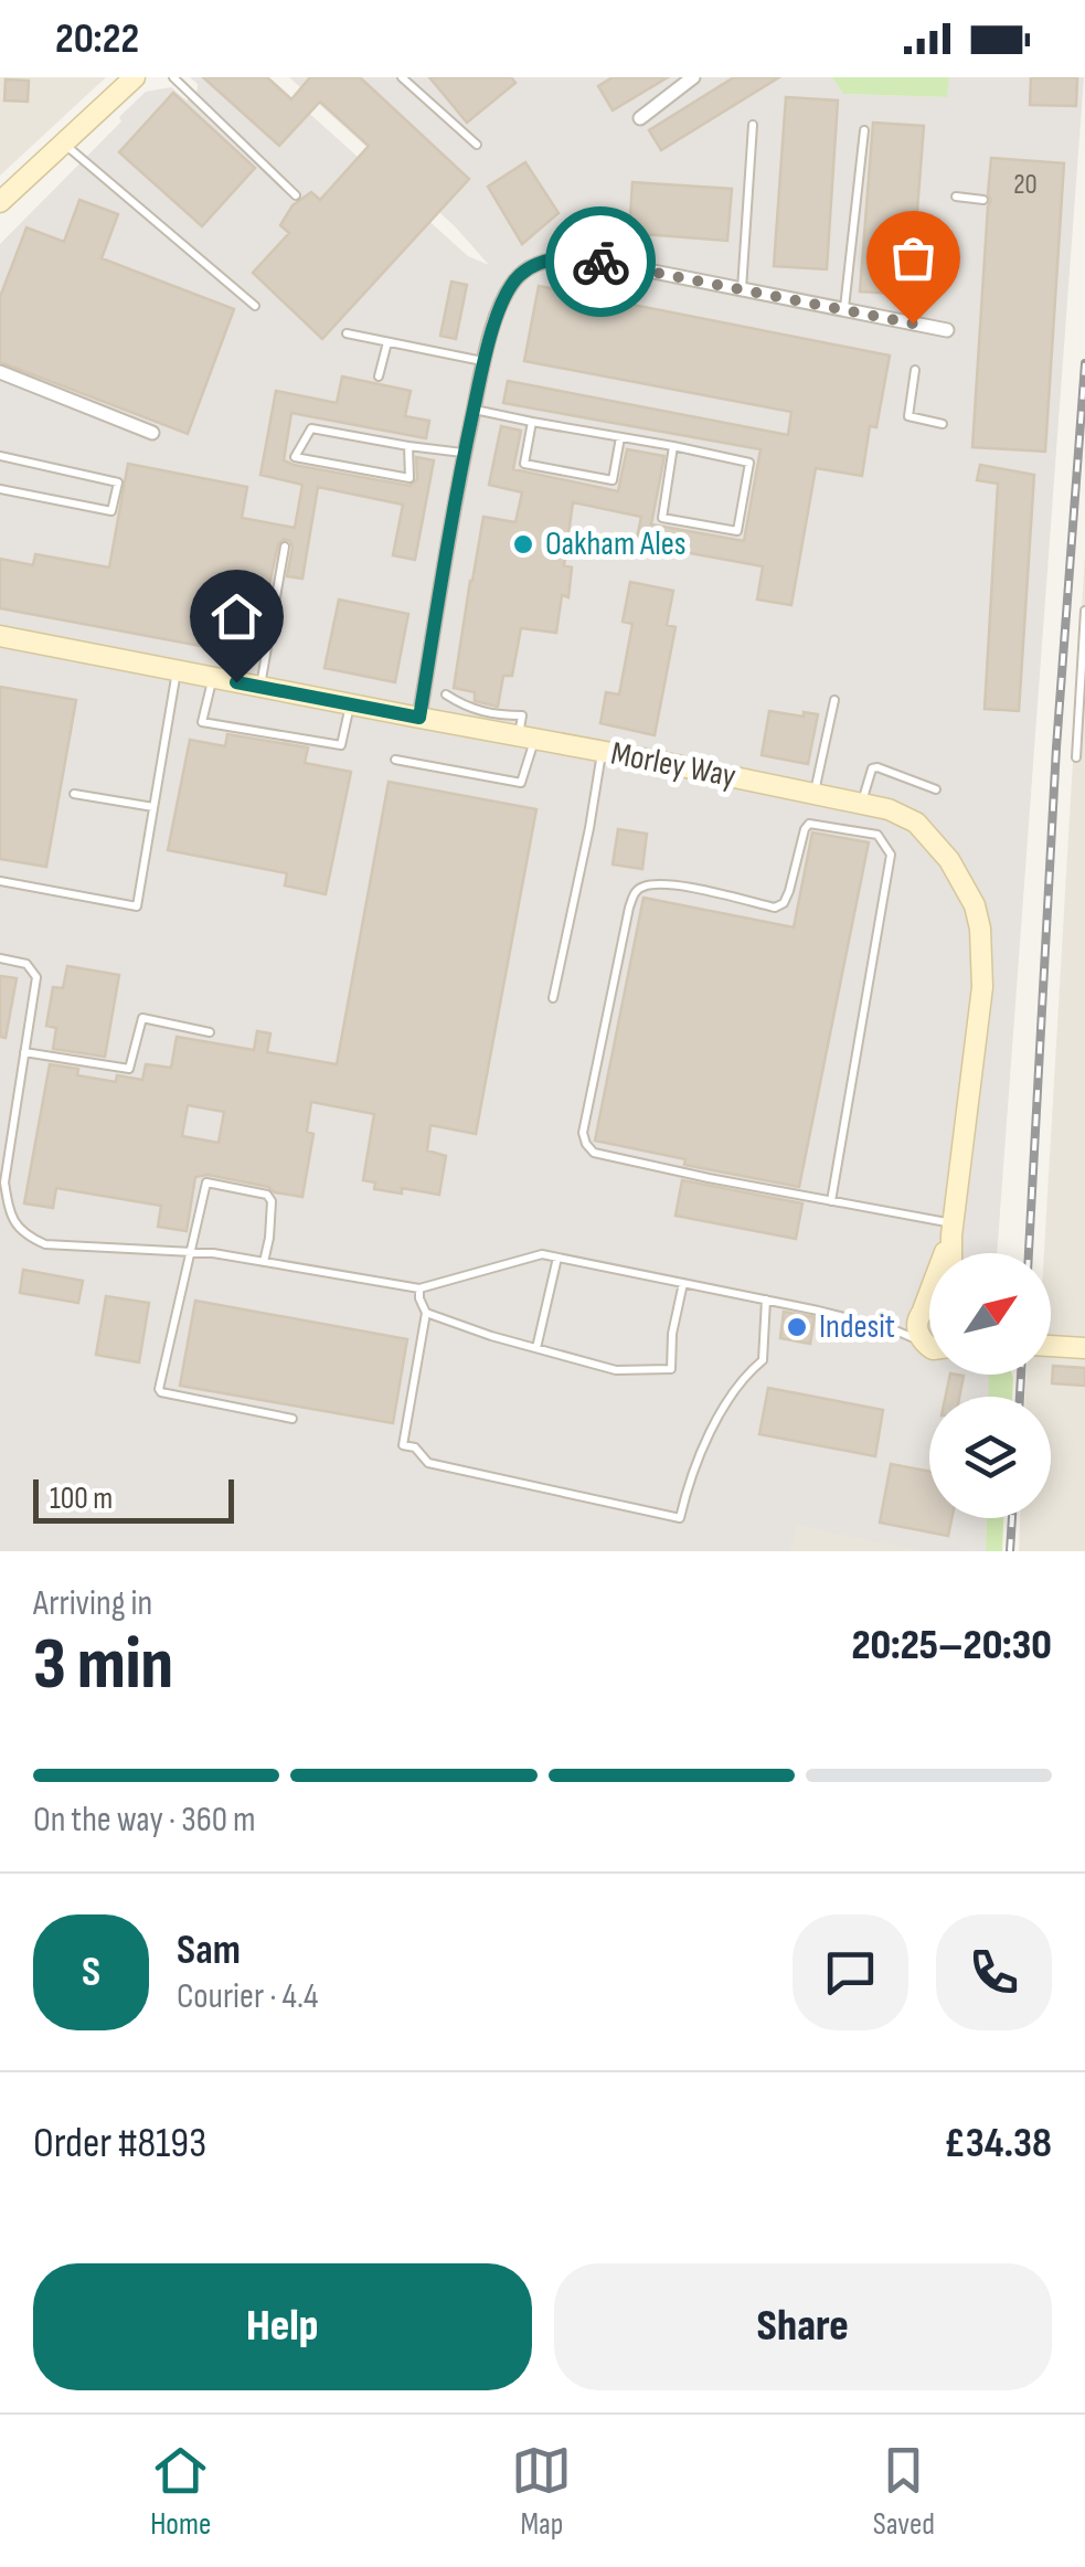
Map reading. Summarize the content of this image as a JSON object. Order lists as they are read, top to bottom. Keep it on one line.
{"streets":{"street":["Morley Way"]},"places":["Oakham Ales","Indesit"],"house_numbers":["20"],"scale_bar":"100 m","north":"top right","page":{"status":"20:22","scale":"100 m","heading":["3 min","Arriving in","20:25–20:30"],"panel":["Sam","Courier · 4.4","Order #8193","£34.38"],"bar":"On the way · 360 m","round":"S","buttons":["Help","Share"],"tabs":["Home","Map","Saved"]}}
